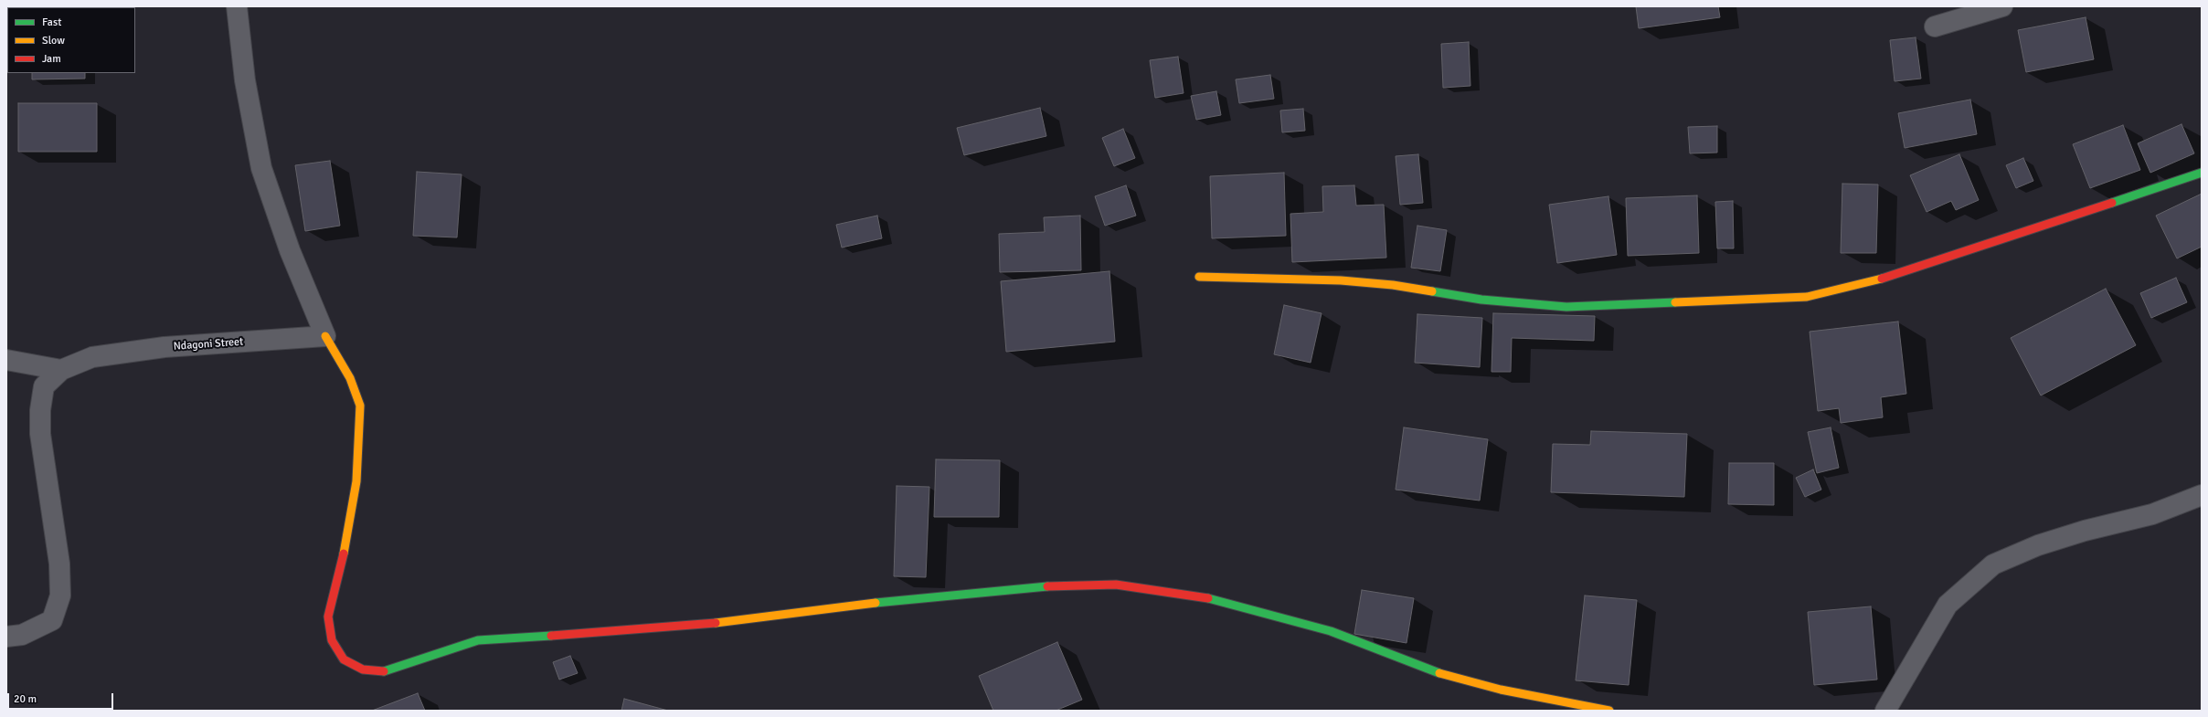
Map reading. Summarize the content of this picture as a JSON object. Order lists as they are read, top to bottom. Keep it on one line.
{"streets":{"street":["Ndagoni Street"]},"legend":["Fast","Slow","Jam"],"scale_bar":"20 m"}
